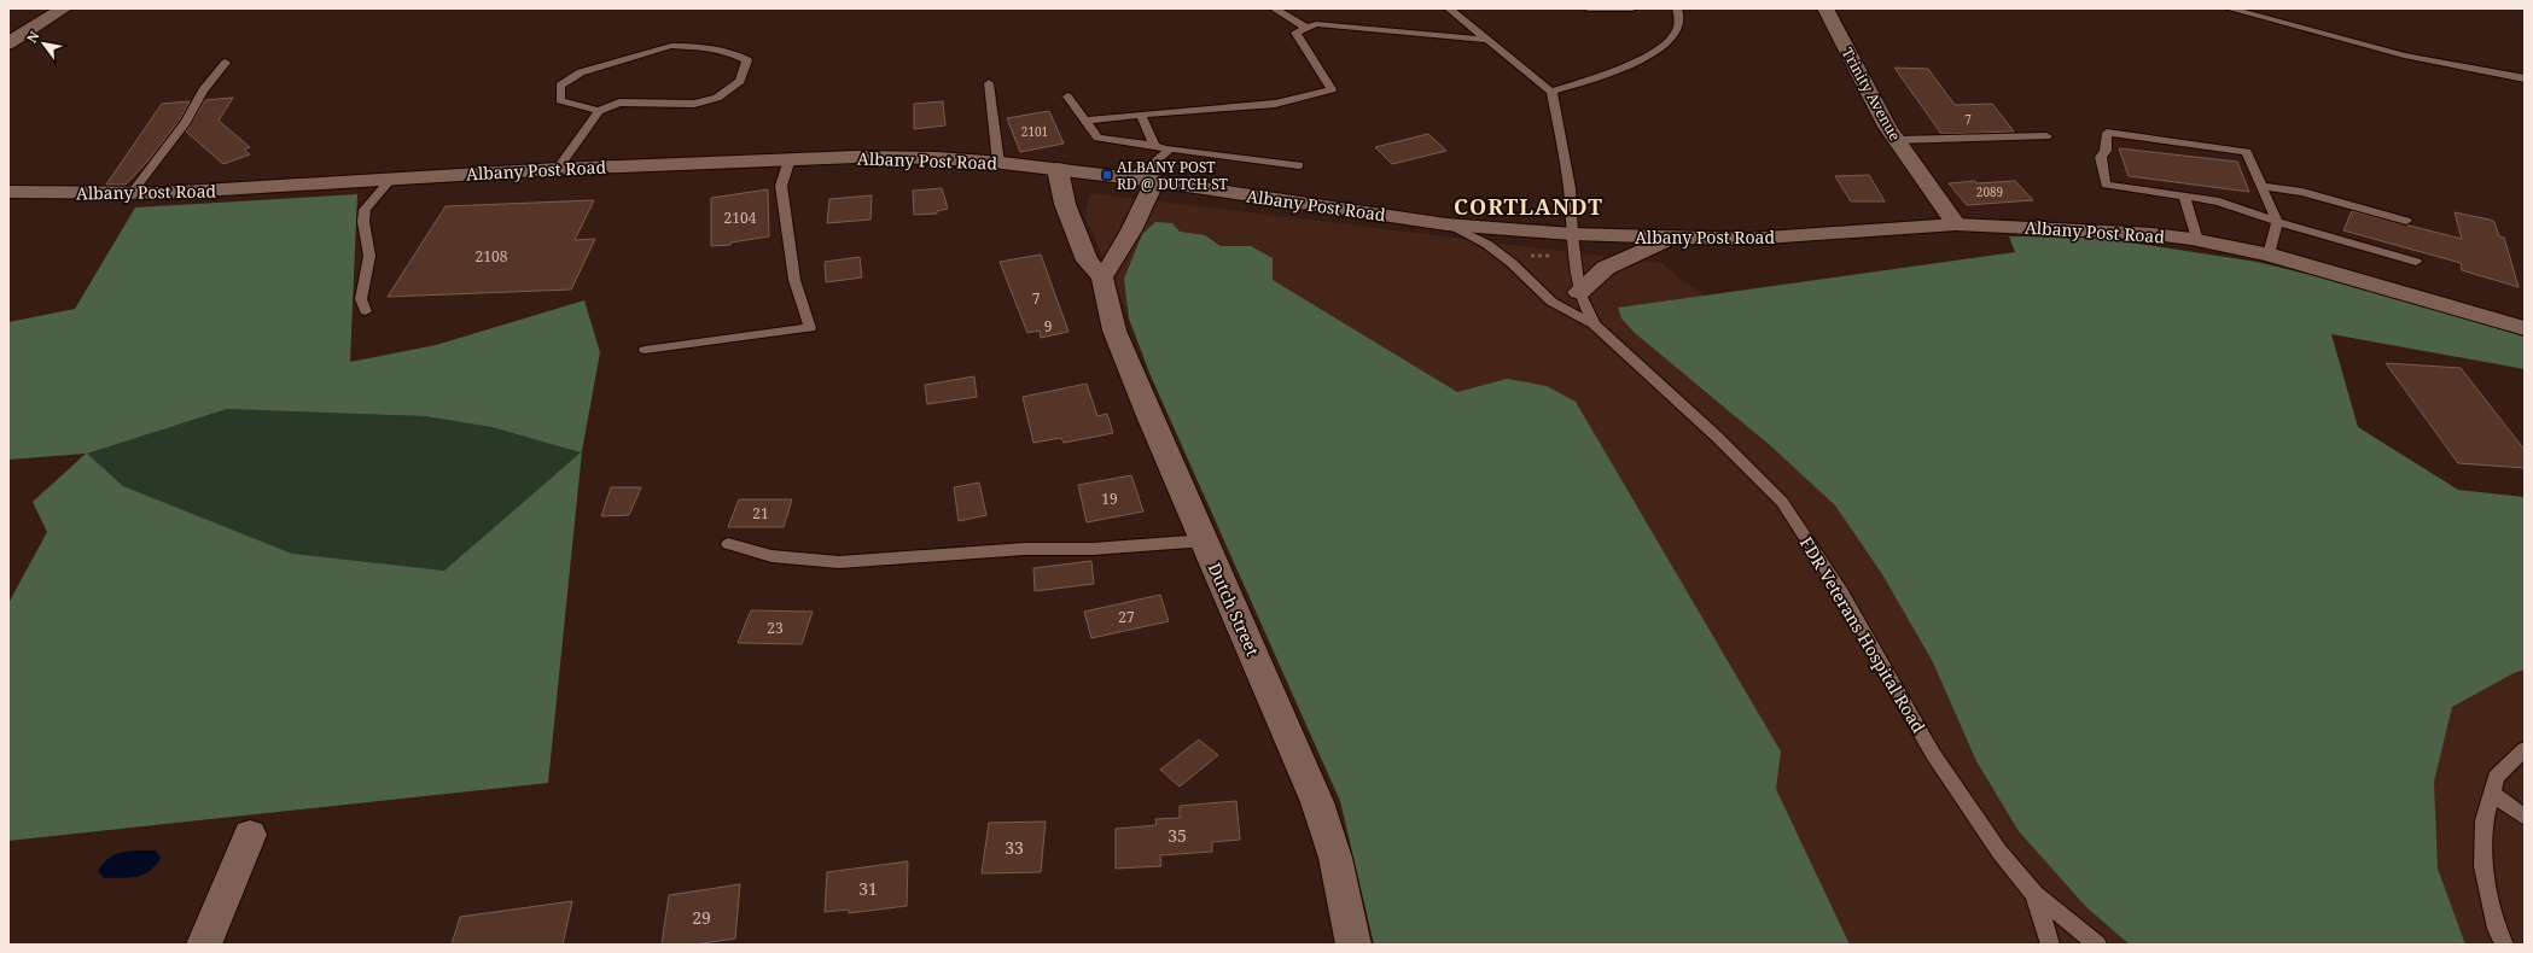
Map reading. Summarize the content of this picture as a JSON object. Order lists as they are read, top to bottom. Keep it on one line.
{"streets":{"main road":["Trinity Avenue","Albany Post Road","Dutch Street"],"lane":["FDR Veterans Hospital Road"]},"crossings":[["Trinity Avenue","Albany Post Road"],["Albany Post Road","FDR Veterans Hospital Road"]],"districts":["CORTLANDT"],"places":{"transit":["ALBANY POST RD @ DUTCH ST"]},"house_numbers":["7","2101","2089","2104","2108","7","9","19","21","27","23","35","33","31","29"],"north":"top left"}
